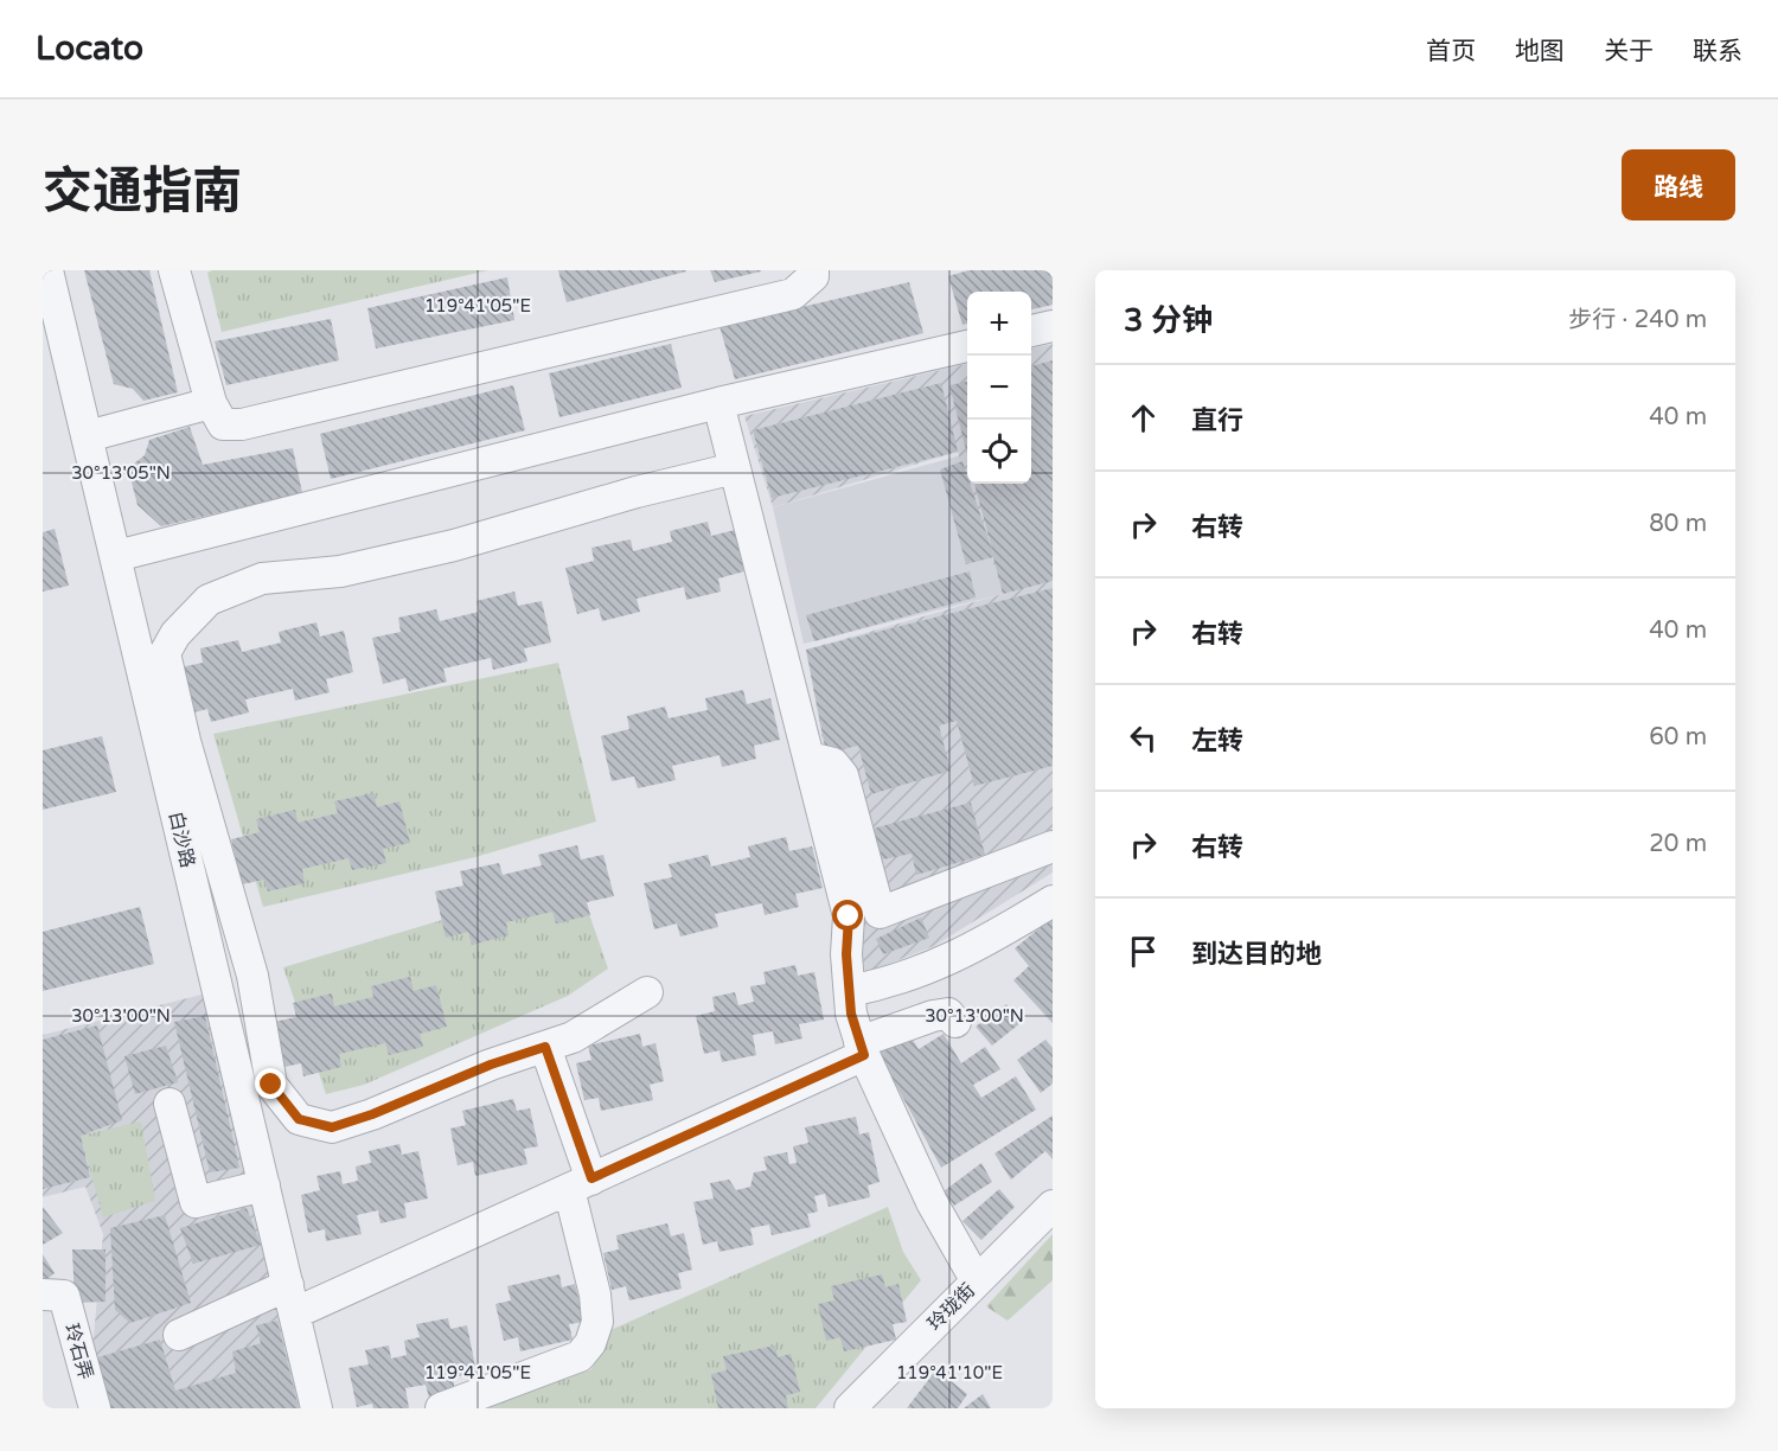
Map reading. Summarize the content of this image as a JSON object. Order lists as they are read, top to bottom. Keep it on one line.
{"streets":{"street":["白沙路","玲珑街","玲石弄"]},"page":{"header":"Locato","nav":["首页","地图","关于","联系"],"title":"交通指南","buttons":"路线","heading":["3 分钟","步行 · 240 m"],"map_buttons":["+","−"],"list":[["直行","40 m"],["右转","80 m"],["右转","40 m"],["左转","60 m"],["右转","20 m"],"到达目的地"]},"coordinates":["119°41'05\"E","30°13'05\"N","30°13'00\"N","119°41'10\"E"]}
